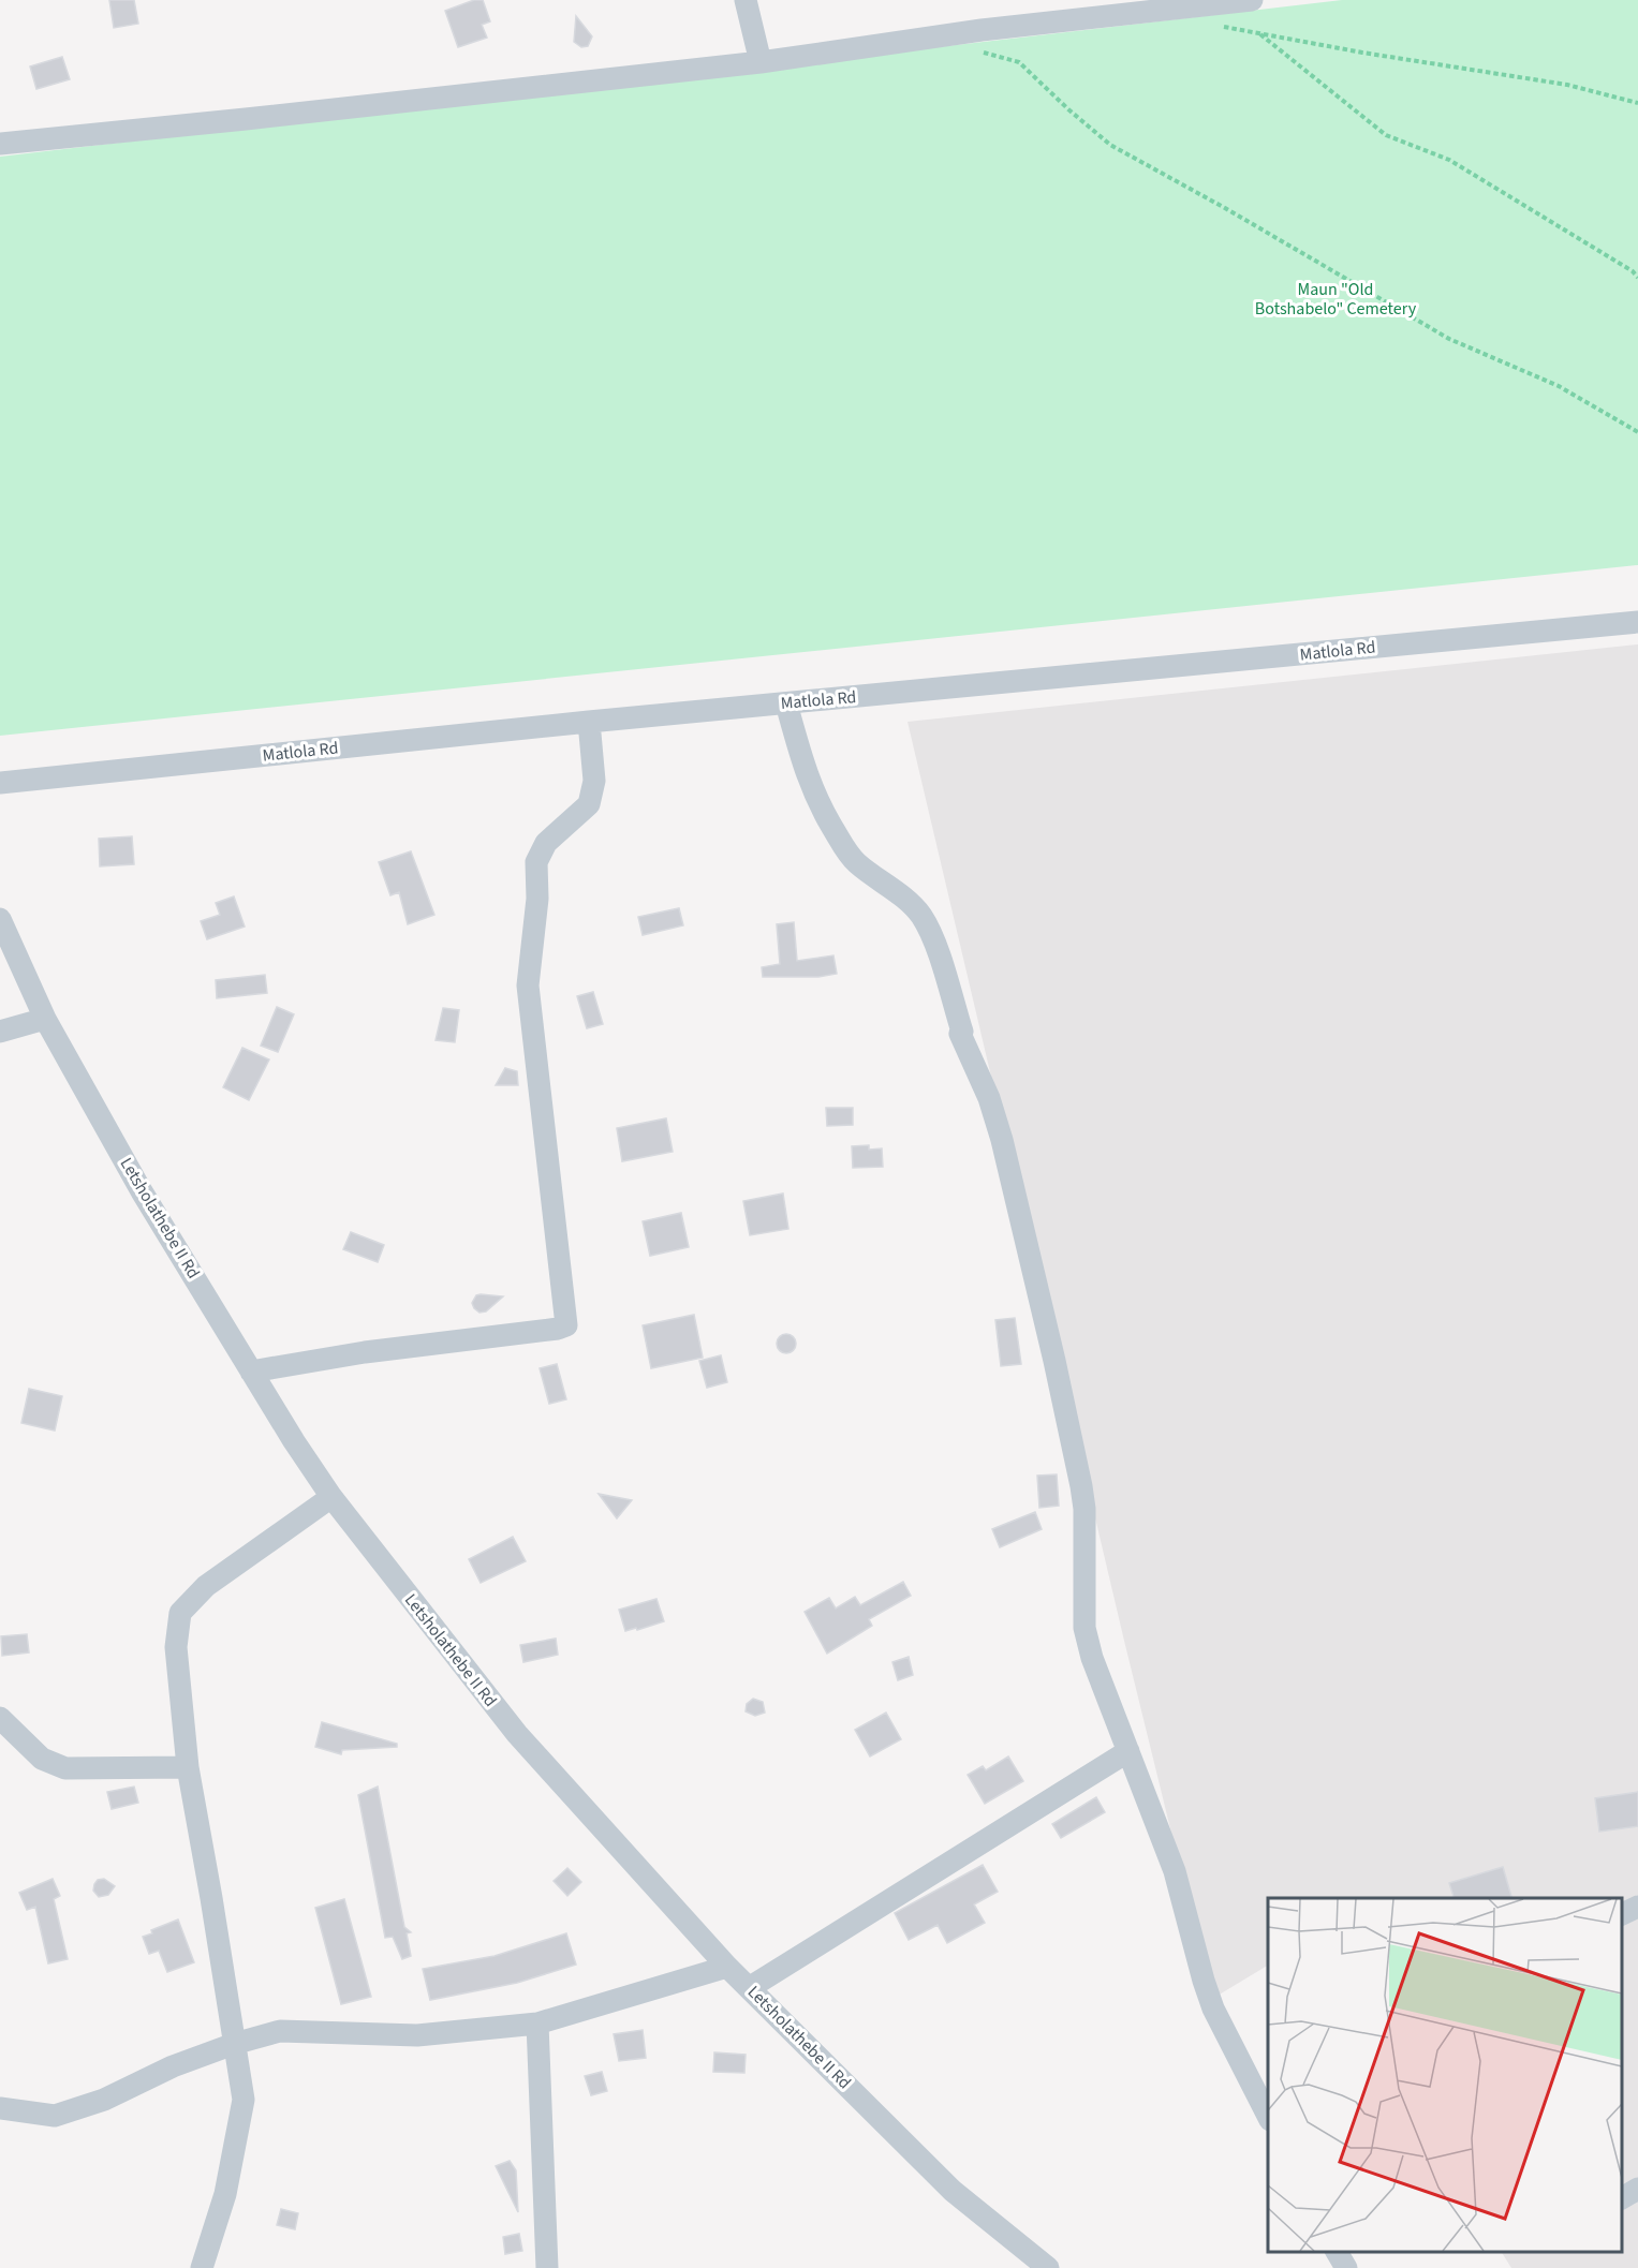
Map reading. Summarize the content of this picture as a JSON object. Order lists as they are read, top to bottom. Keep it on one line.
{"streets":{"street":["Matlola Rd","Letsholathebe II Rd"]},"parks":["Maun \"Old Botshabelo\" Cemetery"]}
